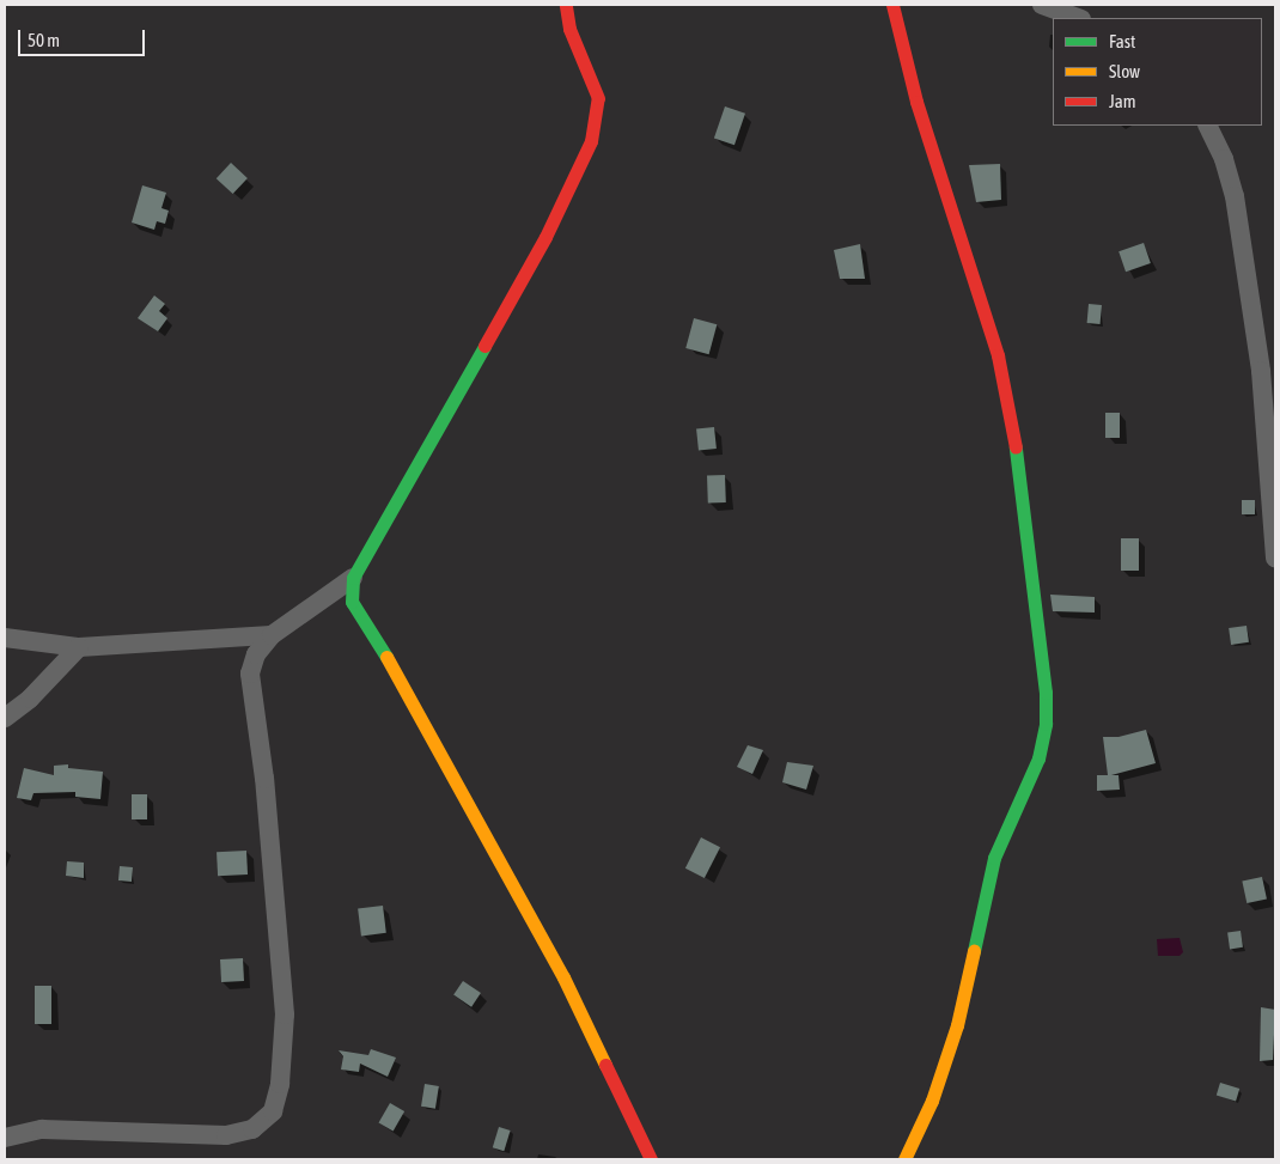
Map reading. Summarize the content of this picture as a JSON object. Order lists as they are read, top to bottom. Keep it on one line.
{"legend":["Fast","Slow","Jam"],"scale_bar":"50 m"}
